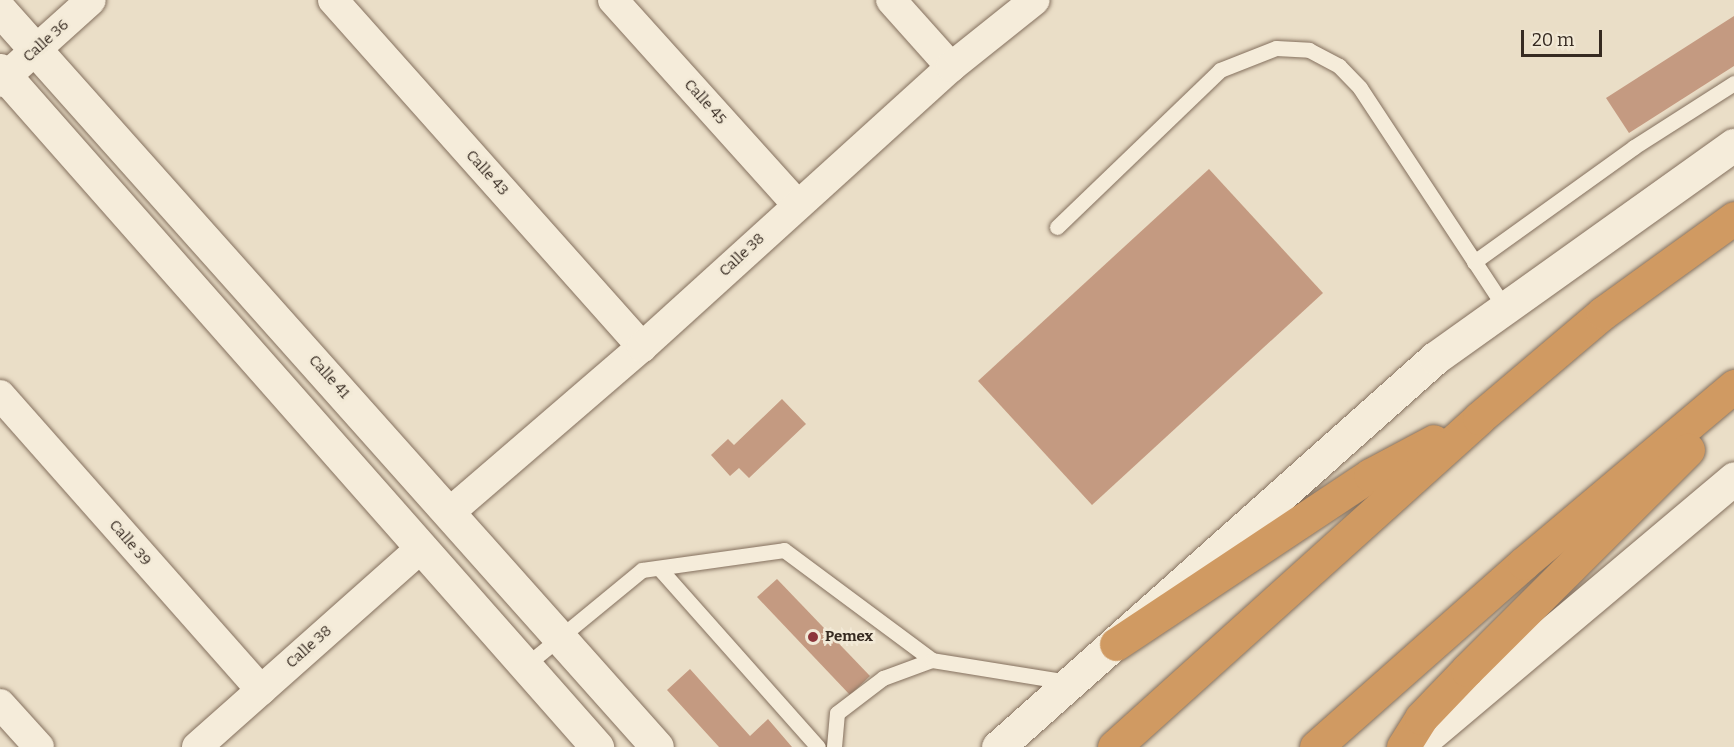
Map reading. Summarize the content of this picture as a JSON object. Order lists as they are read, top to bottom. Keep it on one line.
{"streets":{"main road":["Calle 41"],"street":["Calle 36","Calle 45","Calle 43","Calle 38","Calle 39"]},"crossings":[["Calle 36","Calle 41"],["Calle 45","Calle 38"],["Calle 43","Calle 38"],["Calle 38","Calle 41"],["Calle 38","Calle 39"]],"places":["Pemex"],"scale_bar":"20 m"}
